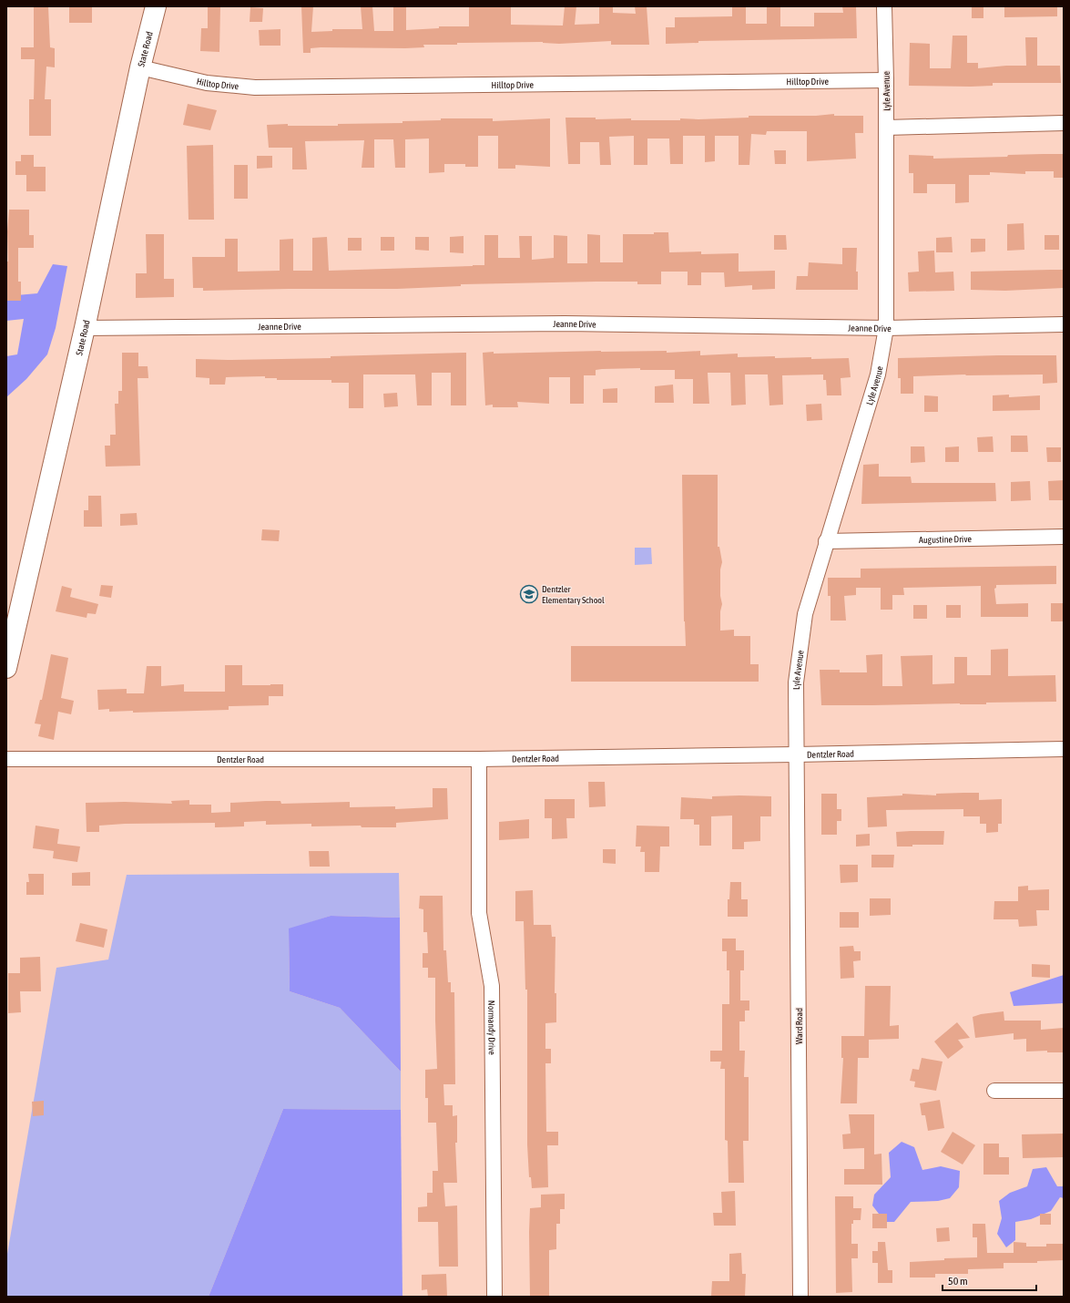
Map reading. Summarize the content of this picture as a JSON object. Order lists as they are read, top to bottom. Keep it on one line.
{"streets":{"main road":["State Road"],"street":["Hilltop Drive","Lyle Avenue","Jeanne Drive","Augustine Drive","Dentzler Road","Ward Road","Normandy Drive"]},"crossings":[["State Road","Hilltop Drive"],["State Road","Jeanne Drive"],["Hilltop Drive","Lyle Avenue"],["Lyle Avenue","Jeanne Drive"],["Lyle Avenue","Augustine Drive"],["Lyle Avenue","Dentzler Road"],["Lyle Avenue","Ward Road"],["Dentzler Road","Ward Road"],["Dentzler Road","Normandy Drive"]],"places":{"school or university":["Dentzler Elementary School"]},"scale_bar":"50 m"}
